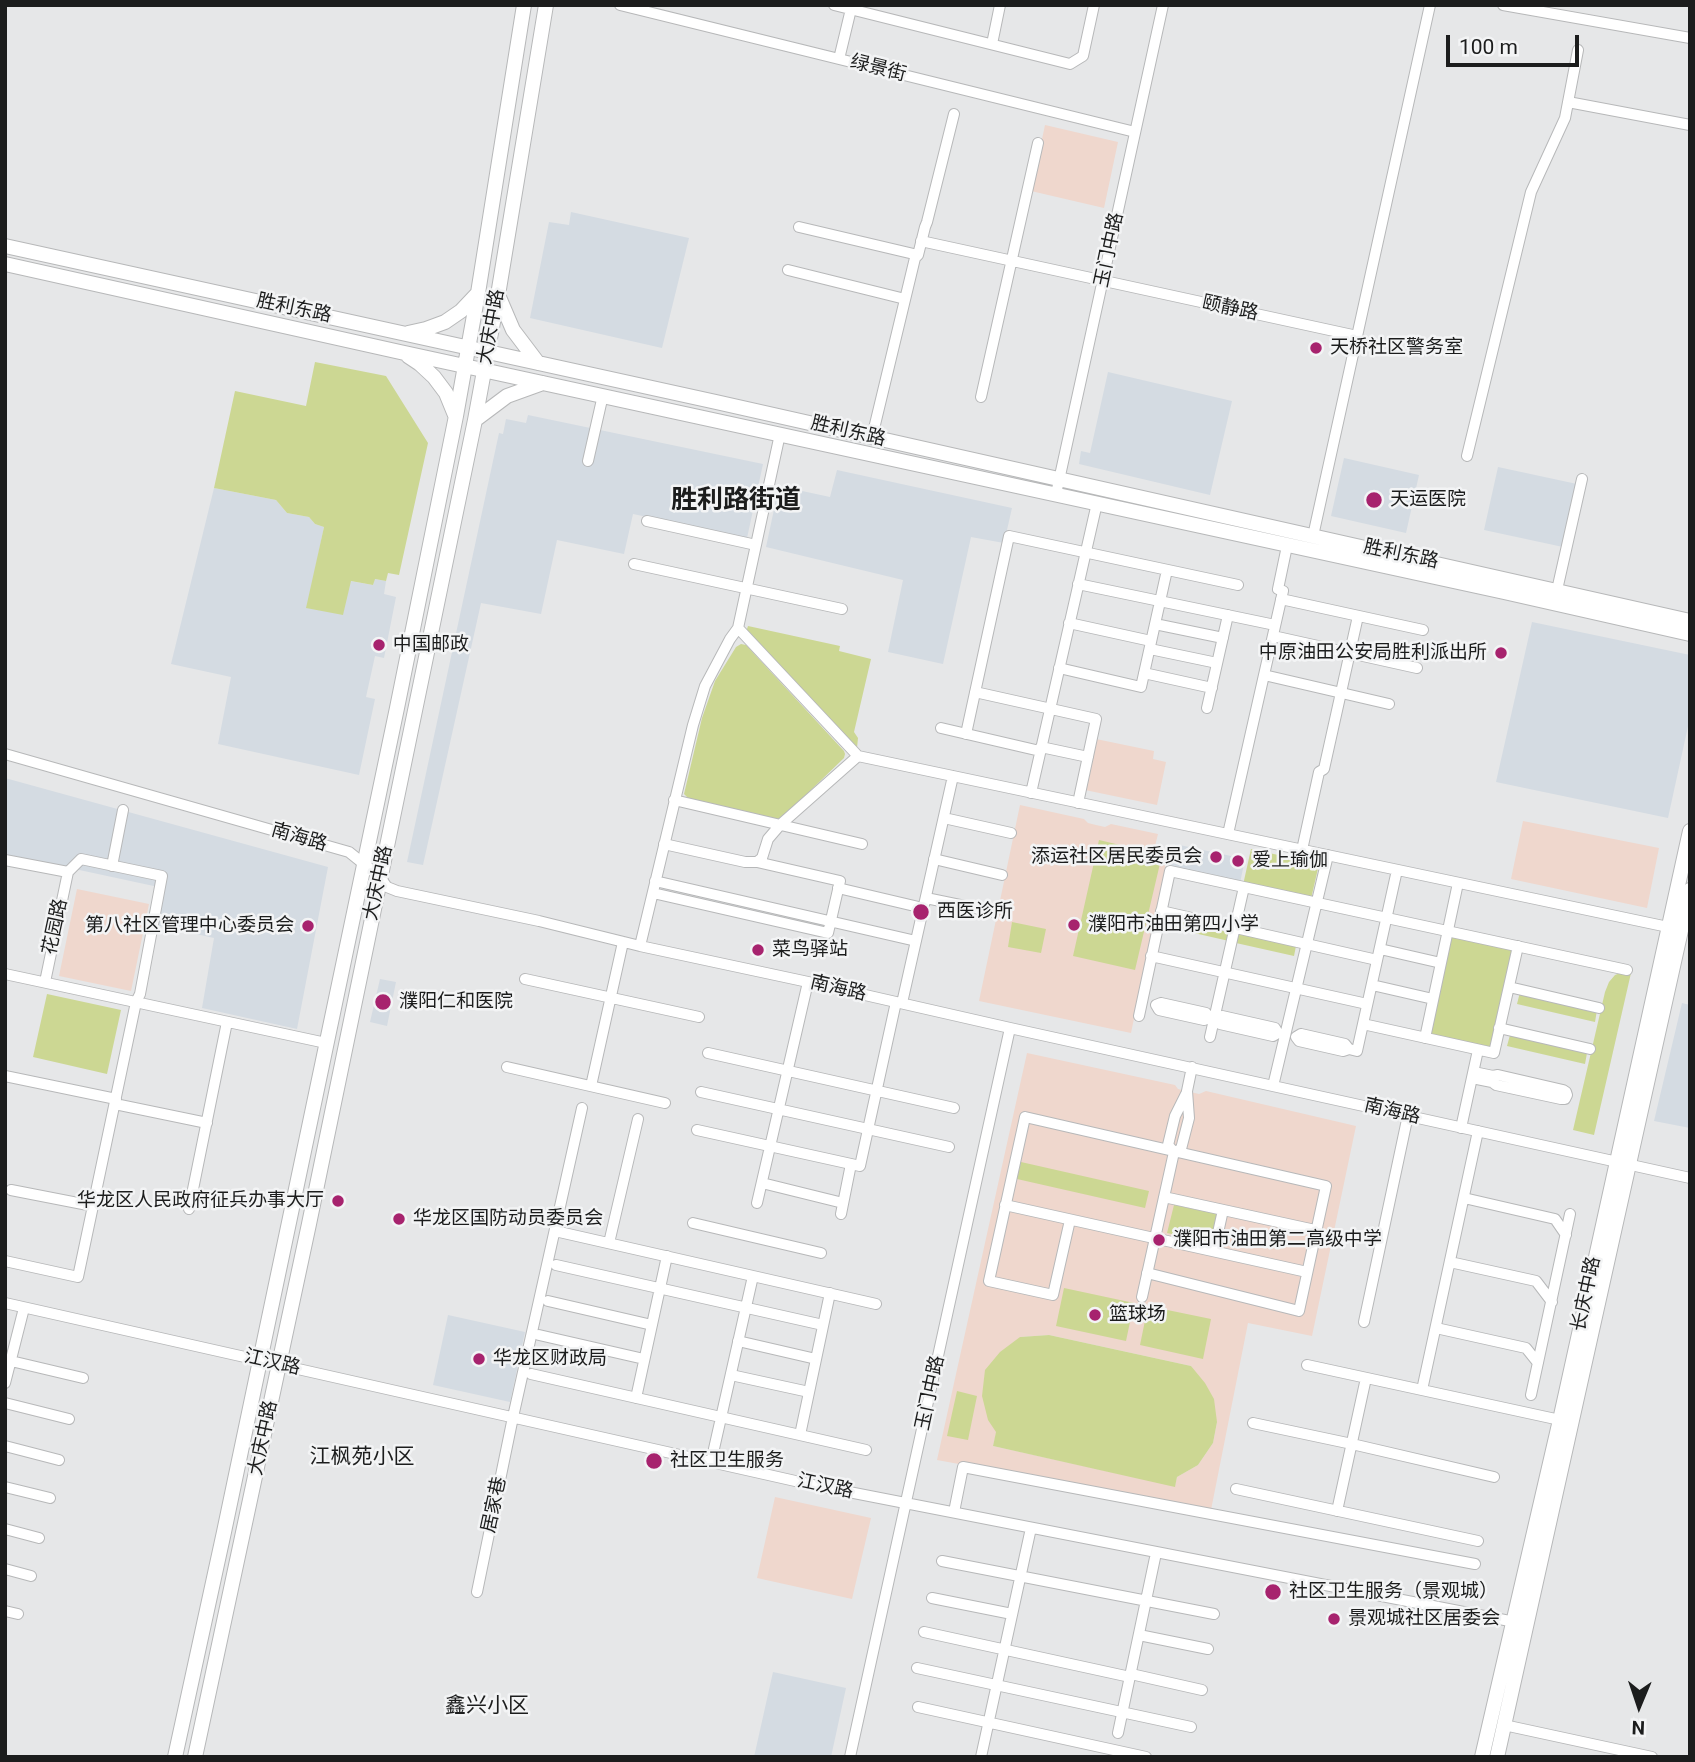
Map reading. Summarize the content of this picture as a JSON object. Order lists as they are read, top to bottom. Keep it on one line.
{"streets":{"main road":["胜利东路","大庆中路","长庆中路"],"street":["绿景街","玉门中路","颐静路","南海路","花园路","江汉路","居家巷"]},"crossings":[["绿景街","玉门中路"],["玉门中路","胜利东路"],["玉门中路","颐静路"],["玉门中路","南海路"],["玉门中路","江汉路"],["胜利东路","大庆中路"],["大庆中路","南海路"],["大庆中路","江汉路"],["南海路","长庆中路"],["长庆中路","江汉路"],["江汉路","居家巷"]],"districts":["胜利路街道","江枫苑小区","鑫兴小区"],"places":["天桥社区警务室","天运医院","中国邮政","中原油田公安局胜利派出所","添运社区居民委员会","爱上瑜伽","西医诊所","濮阳市油田第四小学","第八社区管理中心委员会","菜鸟驿站","濮阳仁和医院","华龙区人民政府征兵办事大厅","华龙区国防动员委员会","濮阳市油田第二高级中学","篮球场","华龙区财政局","社区卫生服务","社区卫生服务（景观城）","景观城社区居委会"],"scale_bar":"100 m","north":"bottom"}
